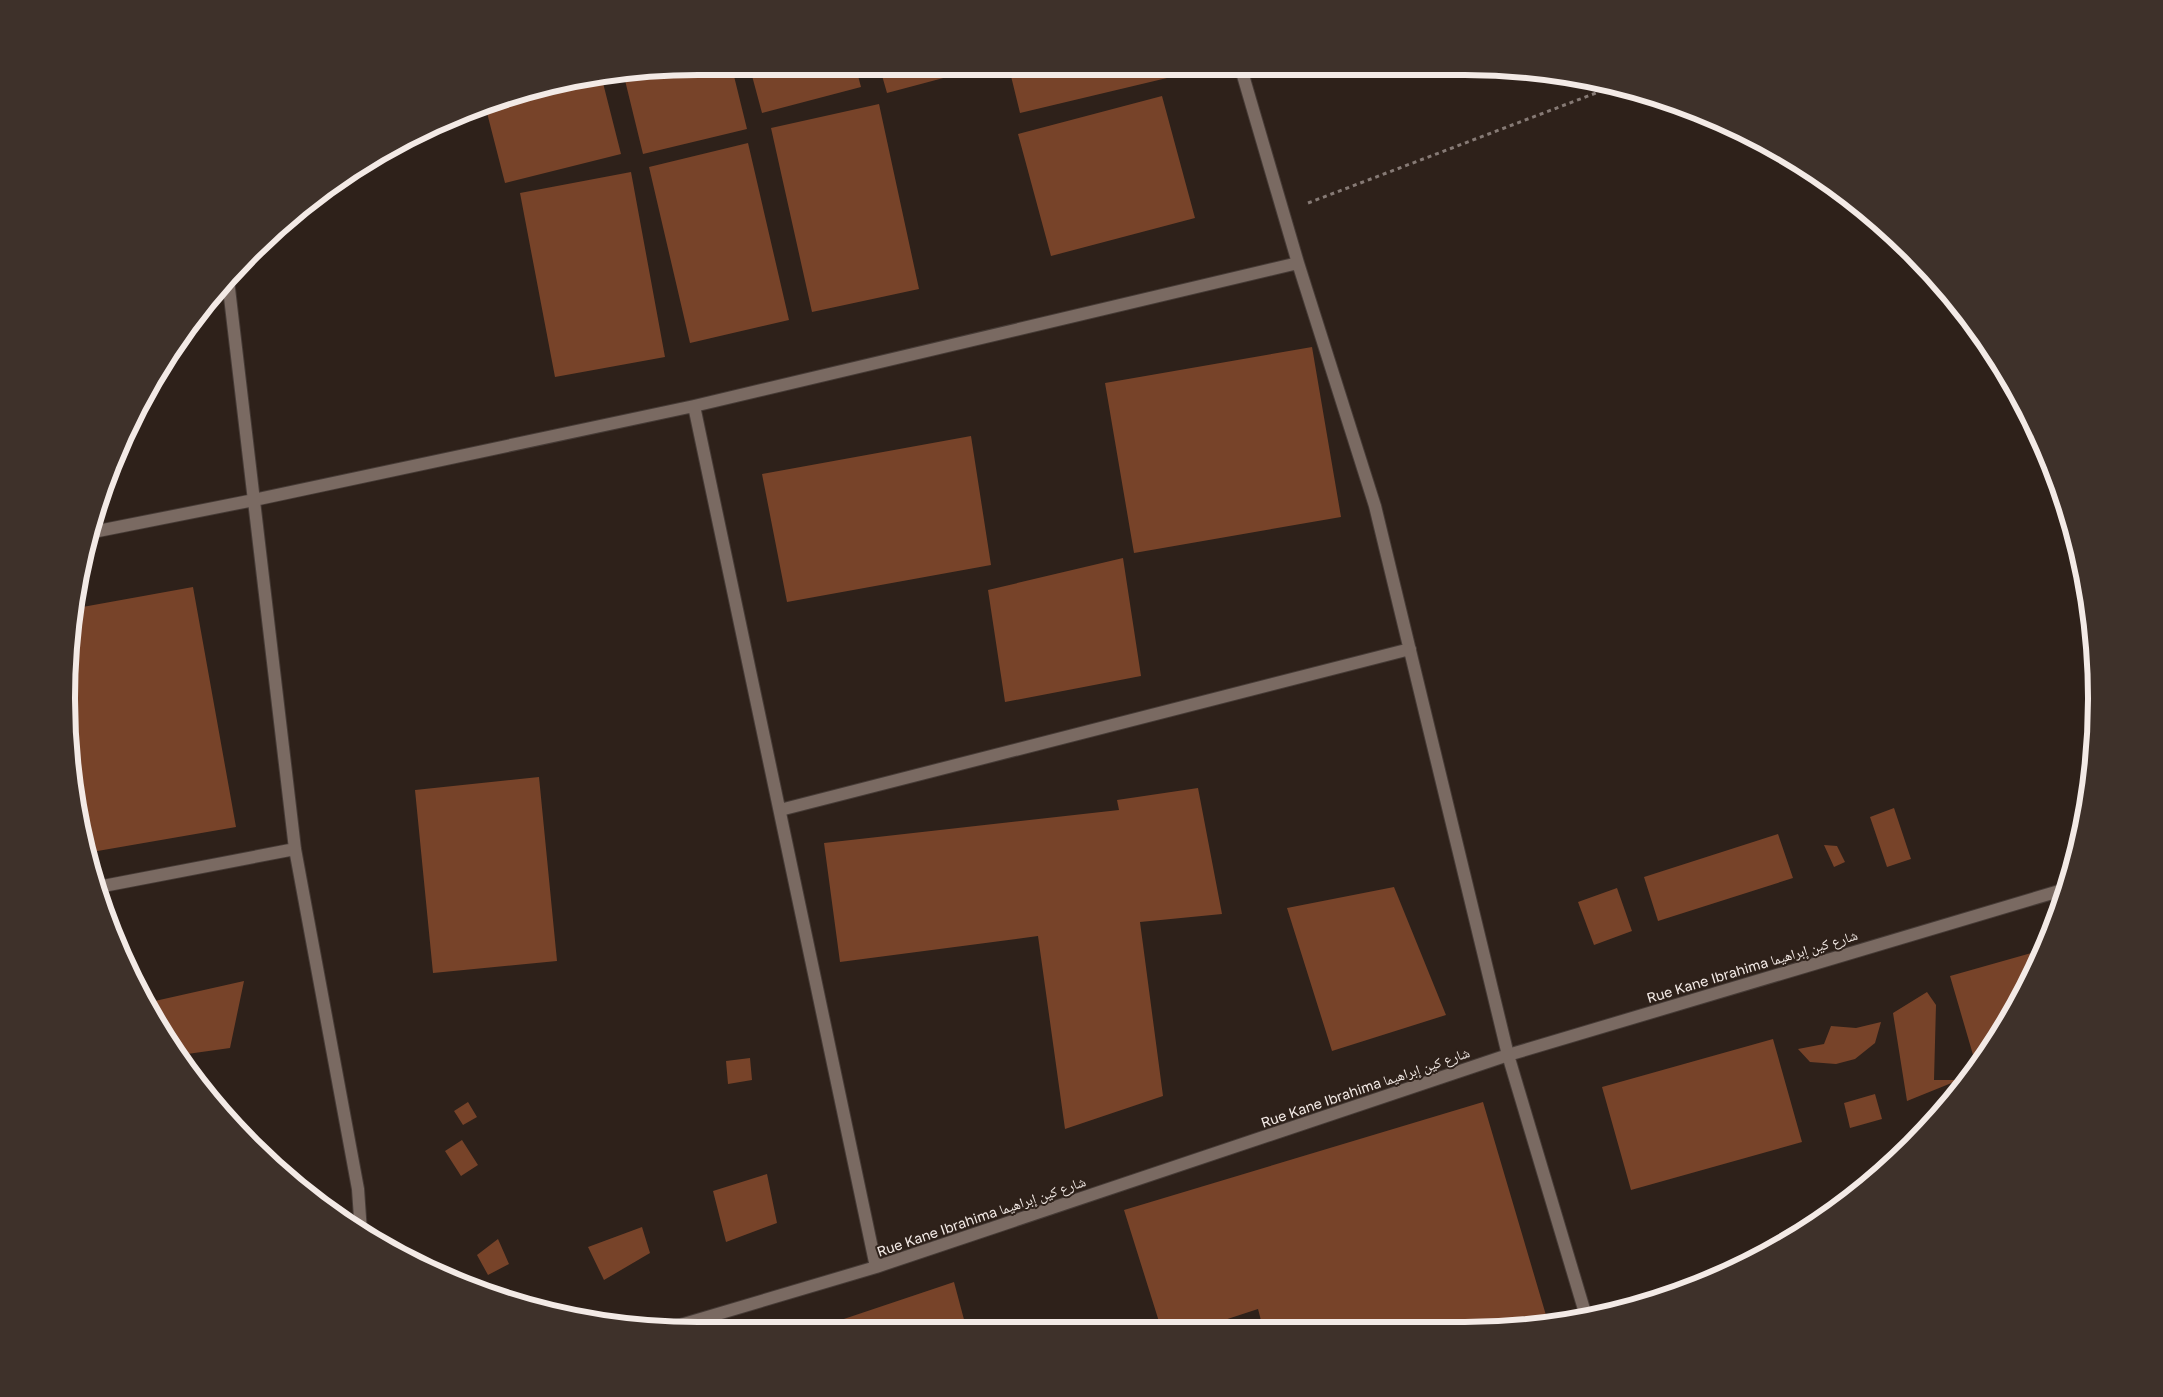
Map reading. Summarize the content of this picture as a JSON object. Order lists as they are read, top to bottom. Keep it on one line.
{"streets":{"street":["Rue Kane Ibrahima شارع كين إبراهيما"]}}
